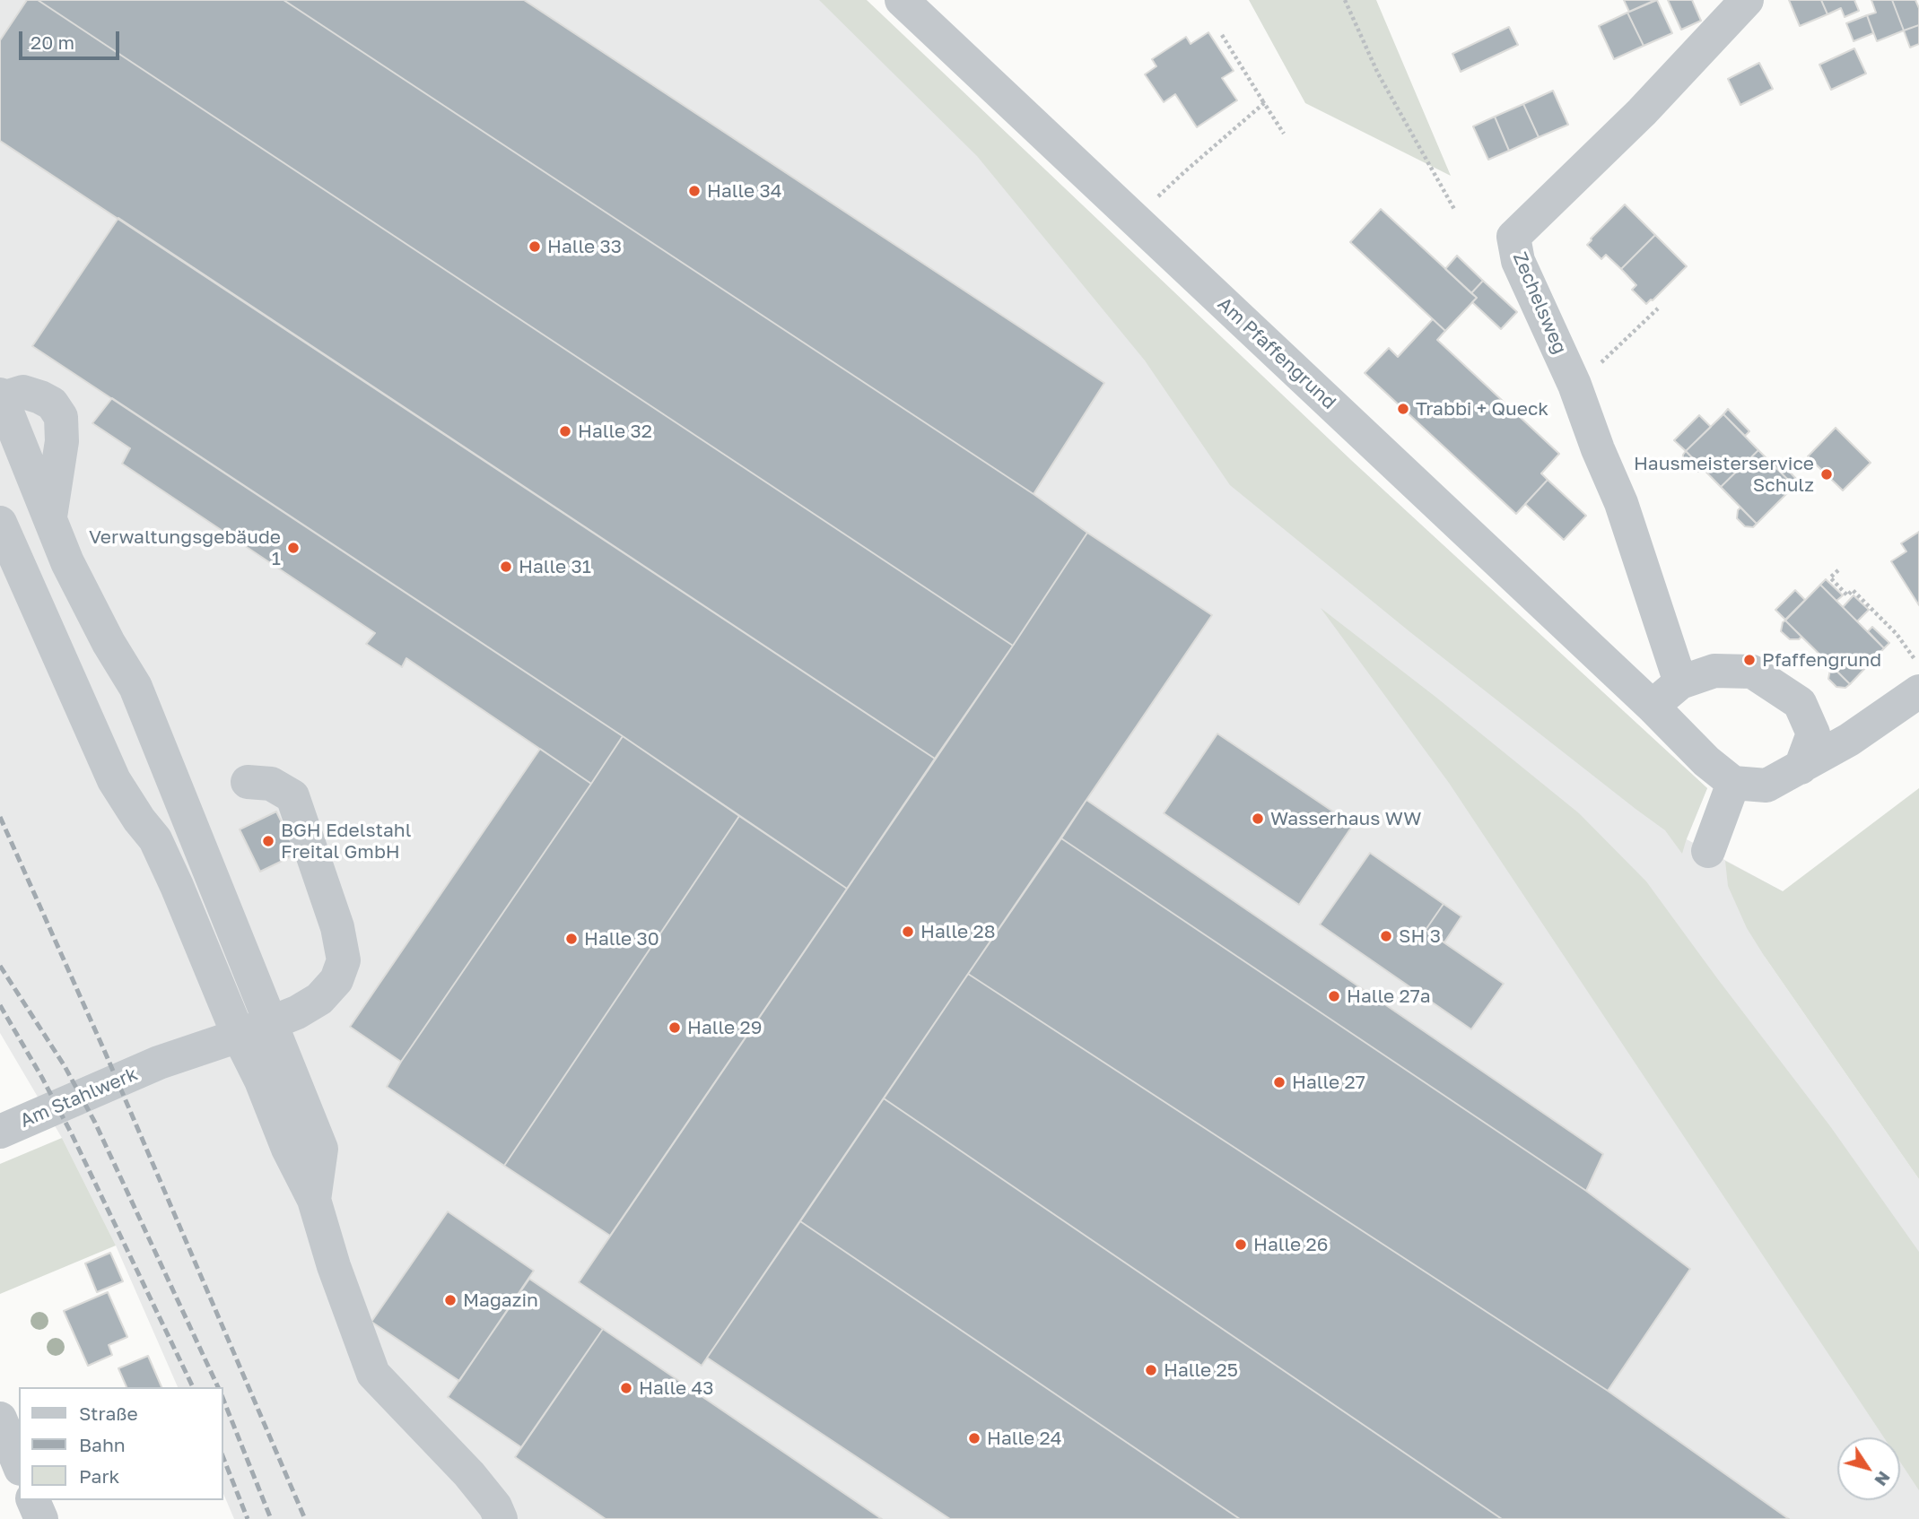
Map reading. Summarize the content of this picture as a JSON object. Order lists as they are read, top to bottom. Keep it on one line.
{"streets":{"street":["Zechelsweg","Am Pfaffengrund","Am Stahlwerk"]},"crossings":[["Zechelsweg","Am Pfaffengrund"]],"places":["Halle 34","Halle 33","Trabbi + Queck","Halle 32","Hausmeisterservice Schulz","Verwaltungsgebäude 1","Halle 31","Pfaffengrund","Wasserhaus WW","BGH Edelstahl Freital GmbH","Halle 28","SH 3","Halle 30","Halle 27a","Halle 29","Halle 27","Halle 26","Magazin","Halle 25","Halle 43","Halle 24"],"legend":["Straße","Bahn","Park"],"scale_bar":"20 m","north":"bottom right"}
